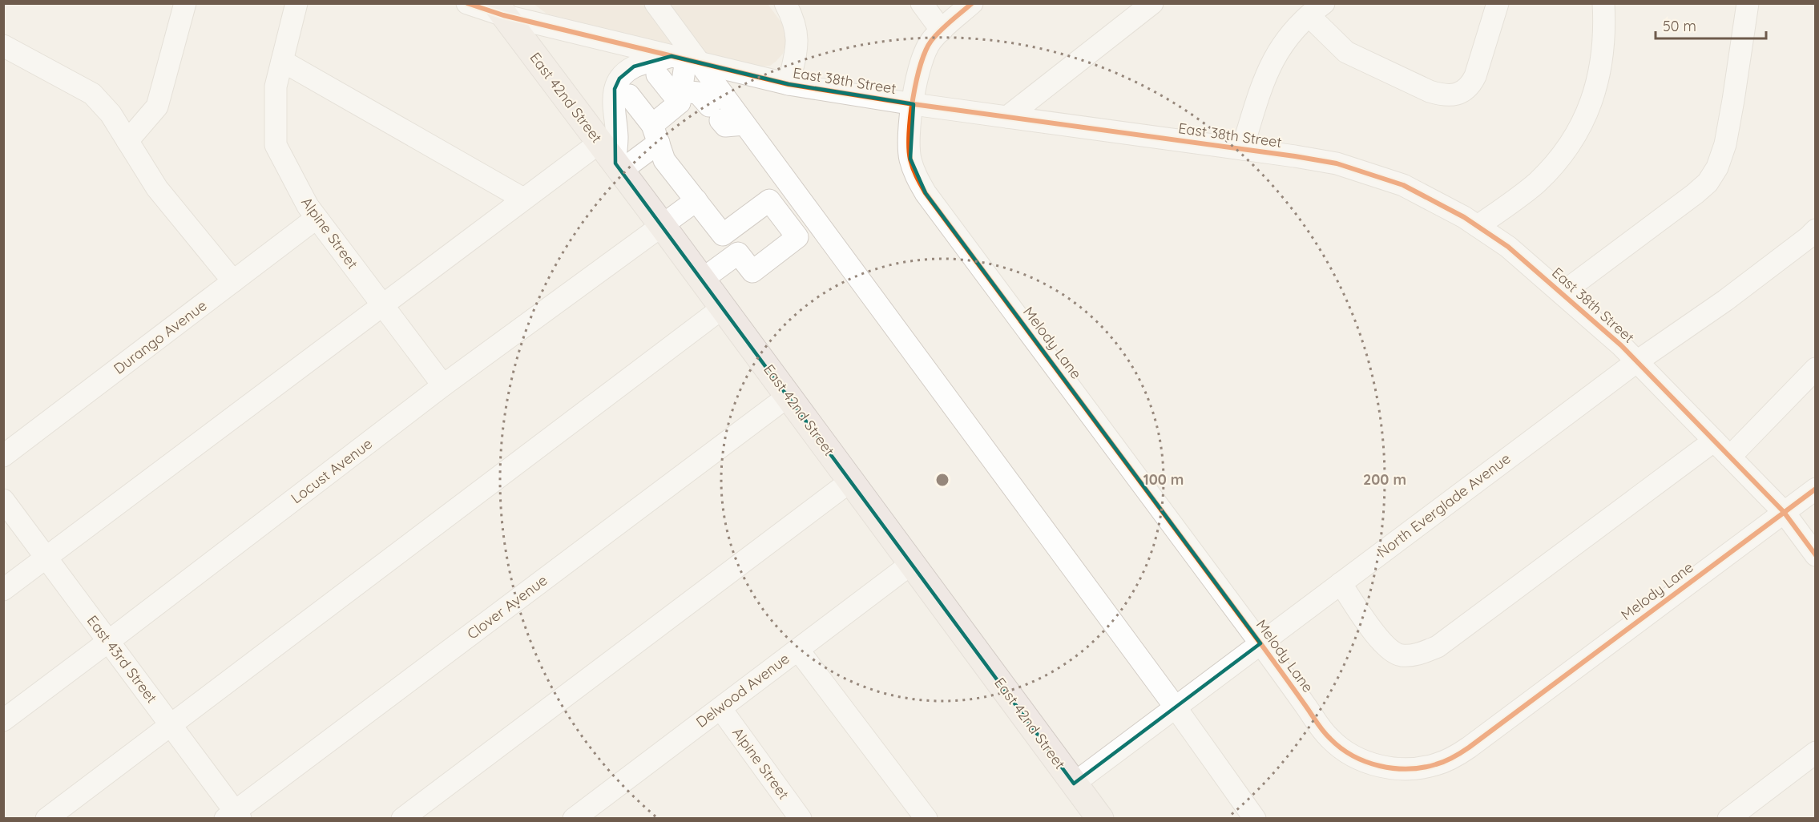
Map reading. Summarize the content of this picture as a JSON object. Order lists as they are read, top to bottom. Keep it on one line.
{"streets":{"highway":["East 42nd Street"],"street":["East 38th Street","Alpine Street","Durango Avenue","Melody Lane","Locust Avenue","North Everglade Avenue","Clover Avenue","East 43rd Street","Delwood Avenue"]},"crossings":[["East 38th Street","East 42nd Street"],["East 38th Street","Melody Lane"],["East 38th Street","North Everglade Avenue"],["East 42nd Street","Locust Avenue"],["East 42nd Street","North Everglade Avenue"],["East 42nd Street","Clover Avenue"],["East 42nd Street","Delwood Avenue"],["Alpine Street","Durango Avenue"],["Alpine Street","Locust Avenue"],["Alpine Street","Delwood Avenue"],["Melody Lane","North Everglade Avenue"],["Locust Avenue","East 43rd Street"],["Clover Avenue","East 43rd Street"]],"scale_bar":"50 m","rings":["100 m","200 m"]}
